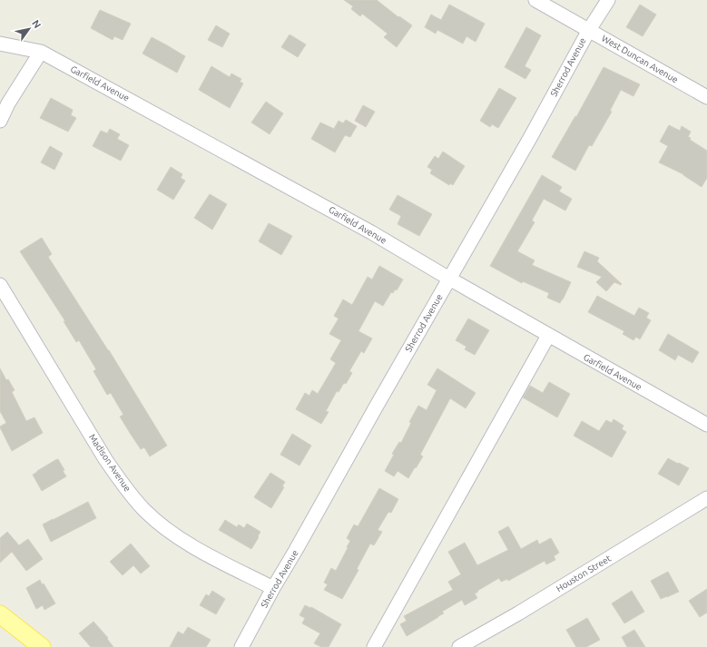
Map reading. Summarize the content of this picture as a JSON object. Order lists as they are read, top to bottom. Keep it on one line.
{"streets":{"street":["West Duncan Avenue","Sherrod Avenue","Garfield Avenue","Madison Avenue","Houston Street"]},"crossings":[["West Duncan Avenue","Sherrod Avenue"],["Sherrod Avenue","Garfield Avenue"],["Sherrod Avenue","Madison Avenue"]],"north":"top right"}
